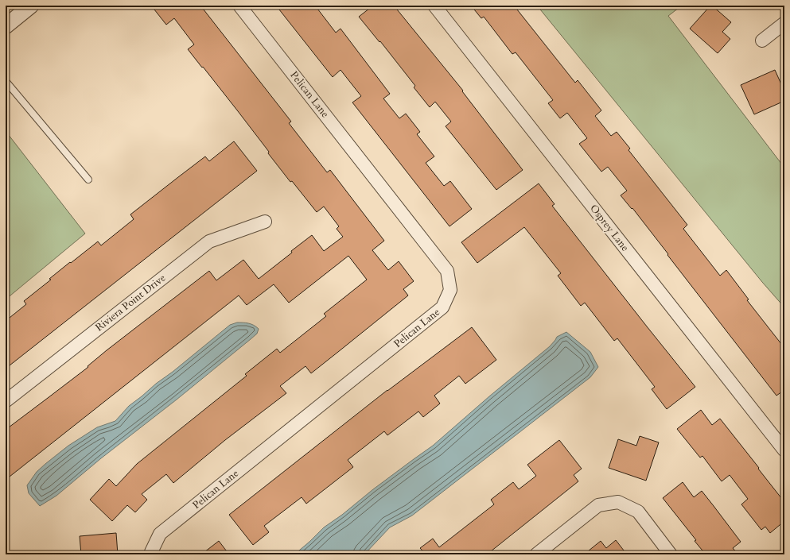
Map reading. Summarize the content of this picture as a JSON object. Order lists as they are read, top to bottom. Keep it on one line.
{"streets":{"street":["Pelican Lane","Osprey Lane","Riviera Point Drive"]}}
